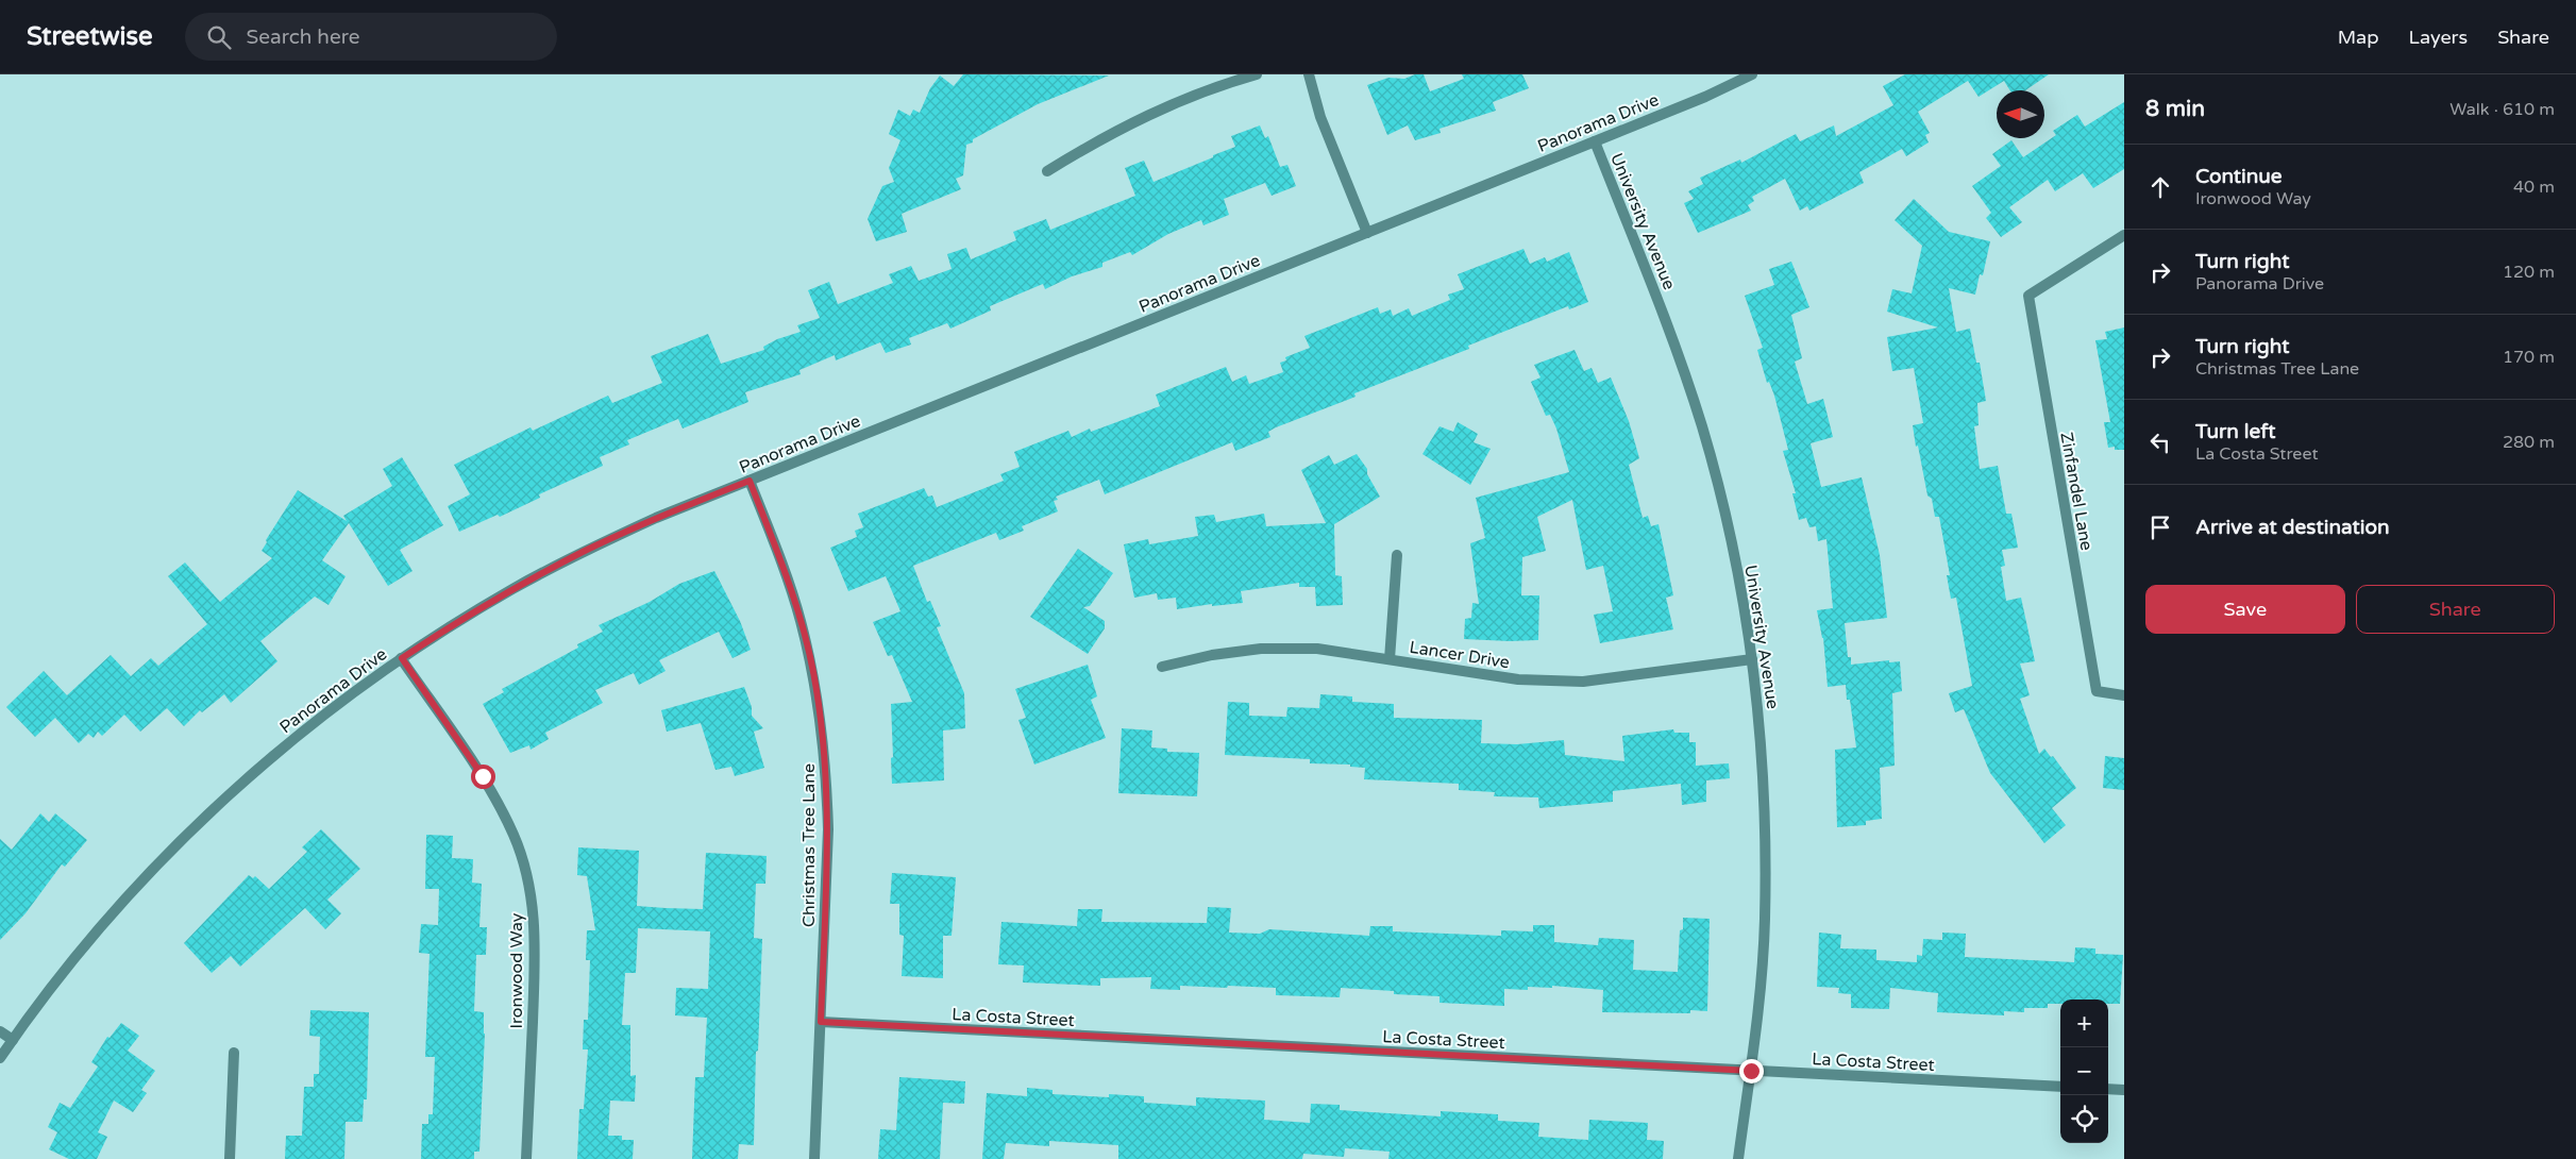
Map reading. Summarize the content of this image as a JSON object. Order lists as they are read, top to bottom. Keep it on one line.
{"streets":{"street":["Panorama Drive","University Avenue","Zinfandel Lane","Lancer Drive","Christmas Tree Lane","Ironwood Way","La Costa Street"]},"crossings":[["Panorama Drive","University Avenue"],["Panorama Drive","Christmas Tree Lane"],["Panorama Drive","Ironwood Way"],["University Avenue","Lancer Drive"],["University Avenue","La Costa Street"],["Christmas Tree Lane","La Costa Street"]],"north":"left","page":{"header":"Streetwise","search":"Search here","nav":["Map","Layers","Share"],"heading":["8 min","Walk · 610 m"],"list":[["Continue","Ironwood Way","40 m"],["Turn right","Panorama Drive","120 m"],["Turn right","Christmas Tree Lane","170 m"],["Turn left","La Costa Street","280 m"],"Arrive at destination"],"buttons":["Save","Share"],"map_buttons":["+","−"]}}
